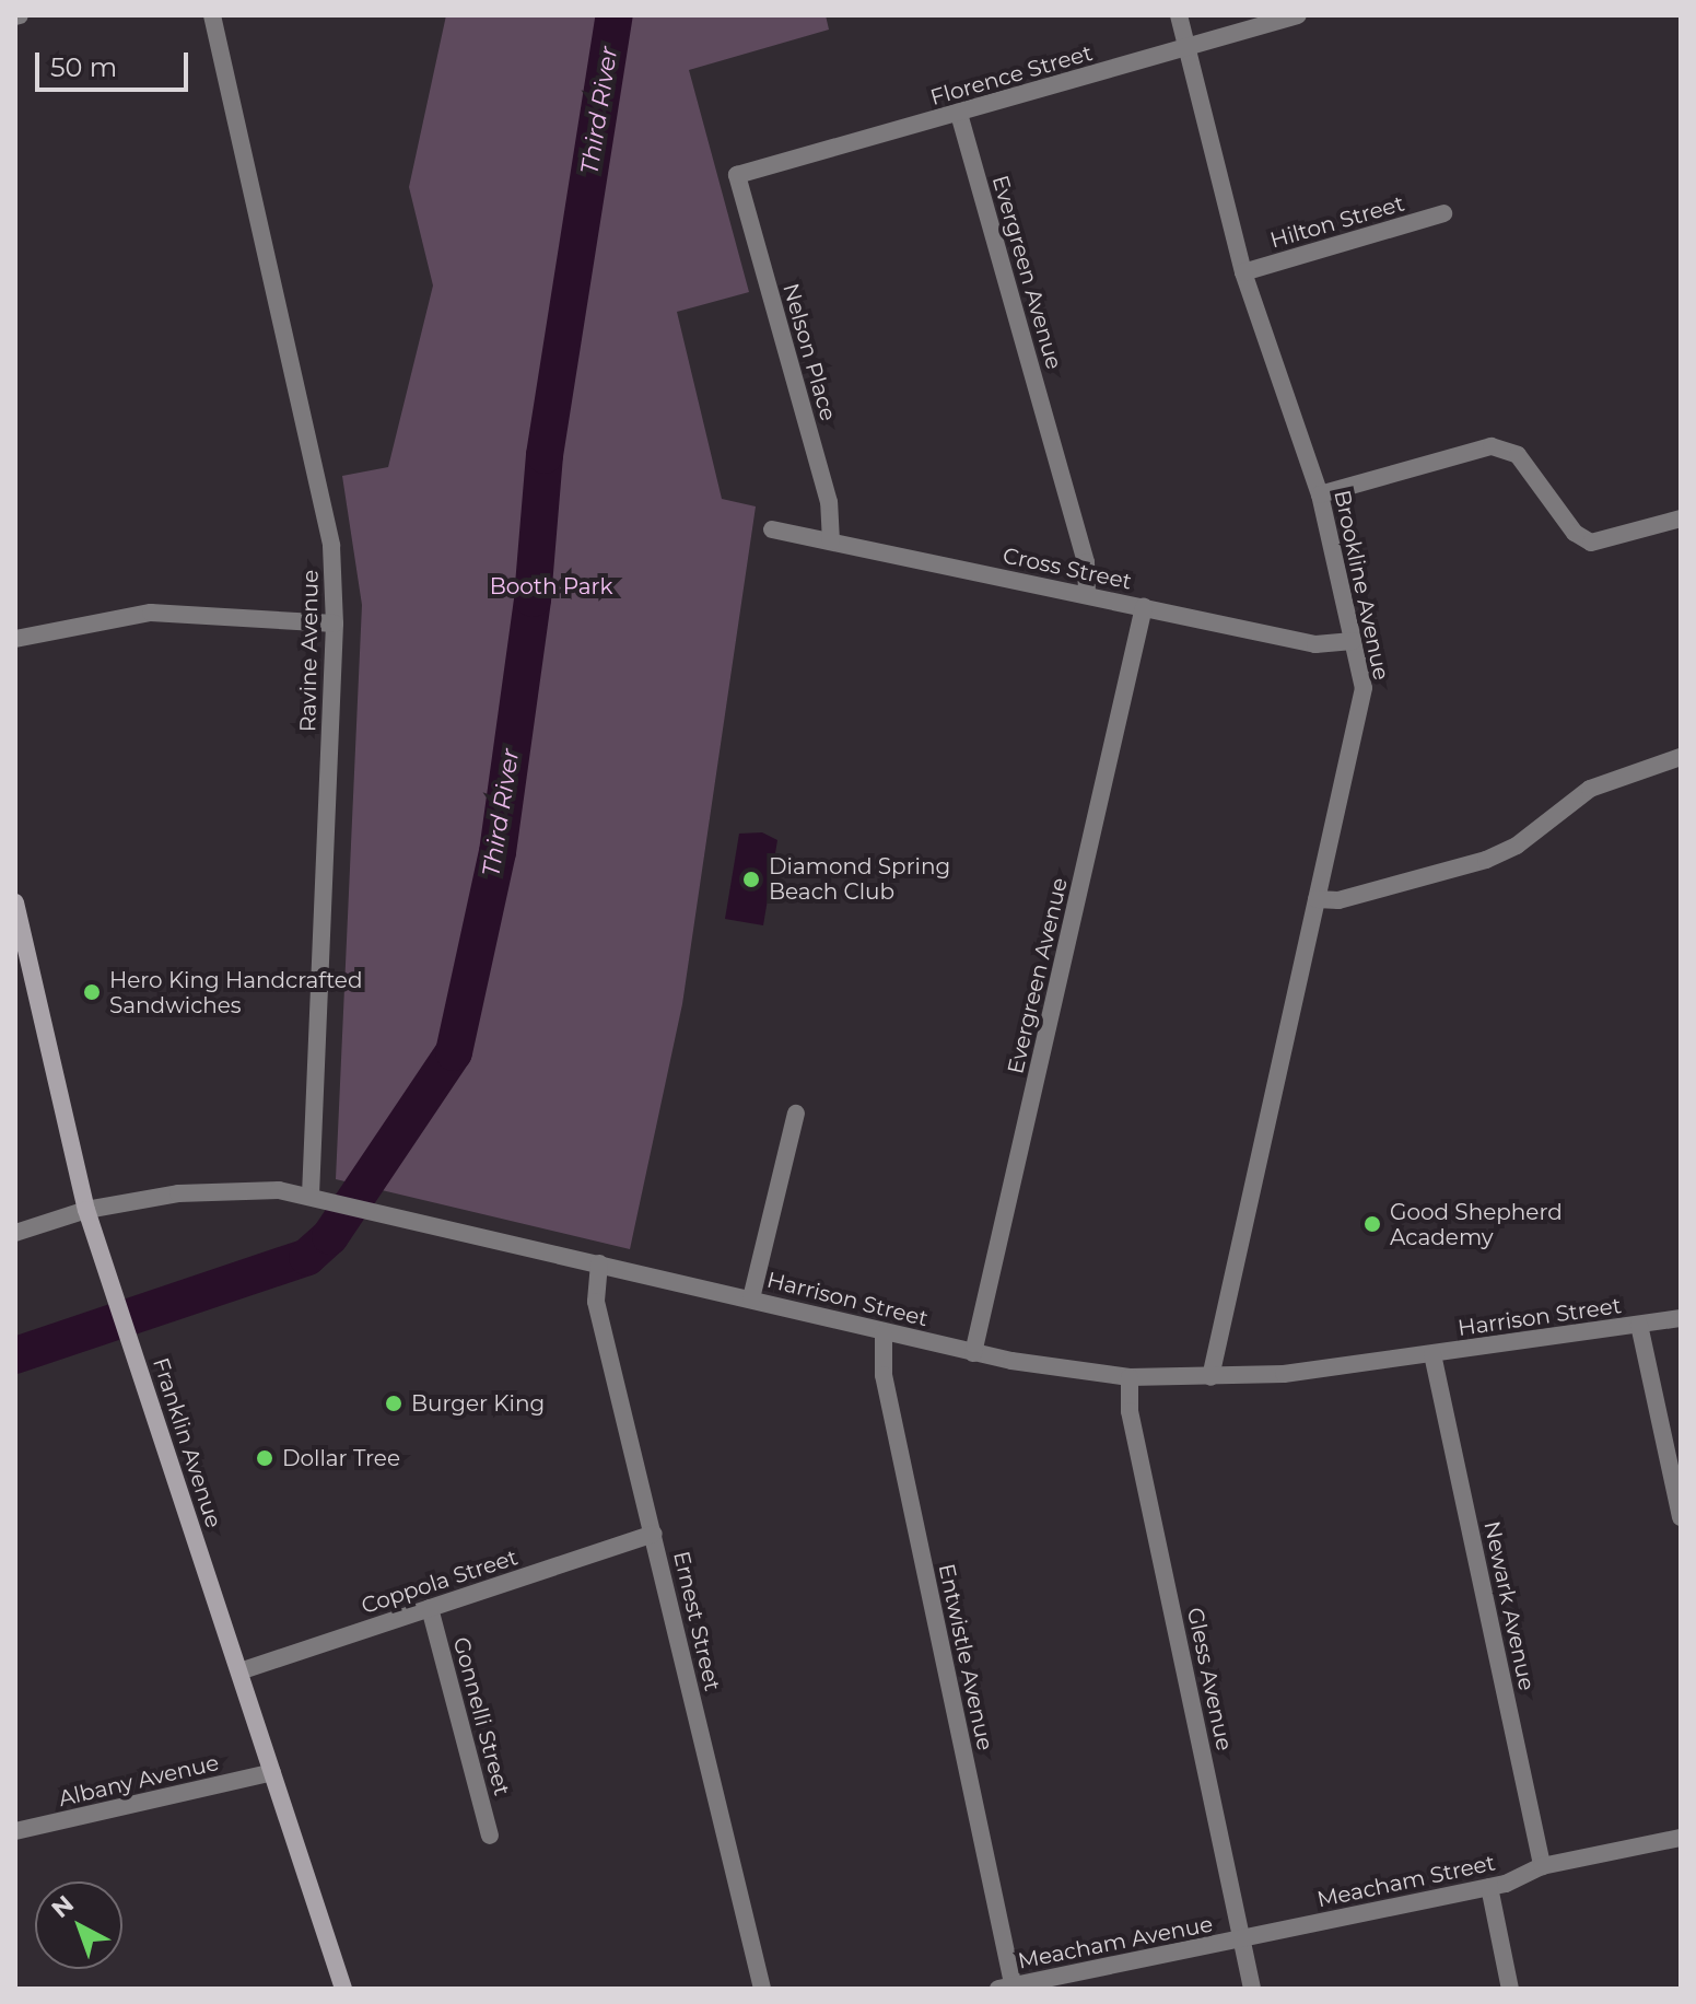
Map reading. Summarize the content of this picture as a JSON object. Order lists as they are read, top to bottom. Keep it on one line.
{"streets":{"main road":["Franklin Avenue"],"street":["Florence Street","Hilton Street","Evergreen Avenue","Nelson Place","Cross Street","Brookline Avenue","Ravine Avenue","Harrison Street","Coppola Street","Newark Avenue","Ernest Street","Entwistle Avenue","Gless Avenue","Gonnelli Street","Albany Avenue","Meacham Street","Meacham Avenue"]},"crossings":[["Florence Street","Evergreen Avenue"],["Florence Street","Nelson Place"],["Florence Street","Brookline Avenue"],["Hilton Street","Brookline Avenue"],["Evergreen Avenue","Cross Street"],["Evergreen Avenue","Harrison Street"],["Nelson Place","Cross Street"],["Cross Street","Brookline Avenue"],["Brookline Avenue","Harrison Street"],["Ravine Avenue","Harrison Street"],["Harrison Street","Franklin Avenue"],["Harrison Street","Newark Avenue"],["Harrison Street","Ernest Street"],["Harrison Street","Entwistle Avenue"],["Harrison Street","Gless Avenue"],["Franklin Avenue","Coppola Street"],["Franklin Avenue","Albany Avenue"],["Coppola Street","Ernest Street"],["Coppola Street","Gonnelli Street"],["Newark Avenue","Meacham Street"],["Entwistle Avenue","Meacham Avenue"],["Gless Avenue","Meacham Street"],["Gless Avenue","Meacham Avenue"],["Meacham Street","Meacham Avenue"]],"water":["Third River"],"parks":["Booth Park"],"places":["Diamond Spring Beach Club","Hero King Handcrafted Sandwiches","Good Shepherd Academy","Burger King","Dollar Tree"],"scale_bar":"50 m","north":"top left"}
